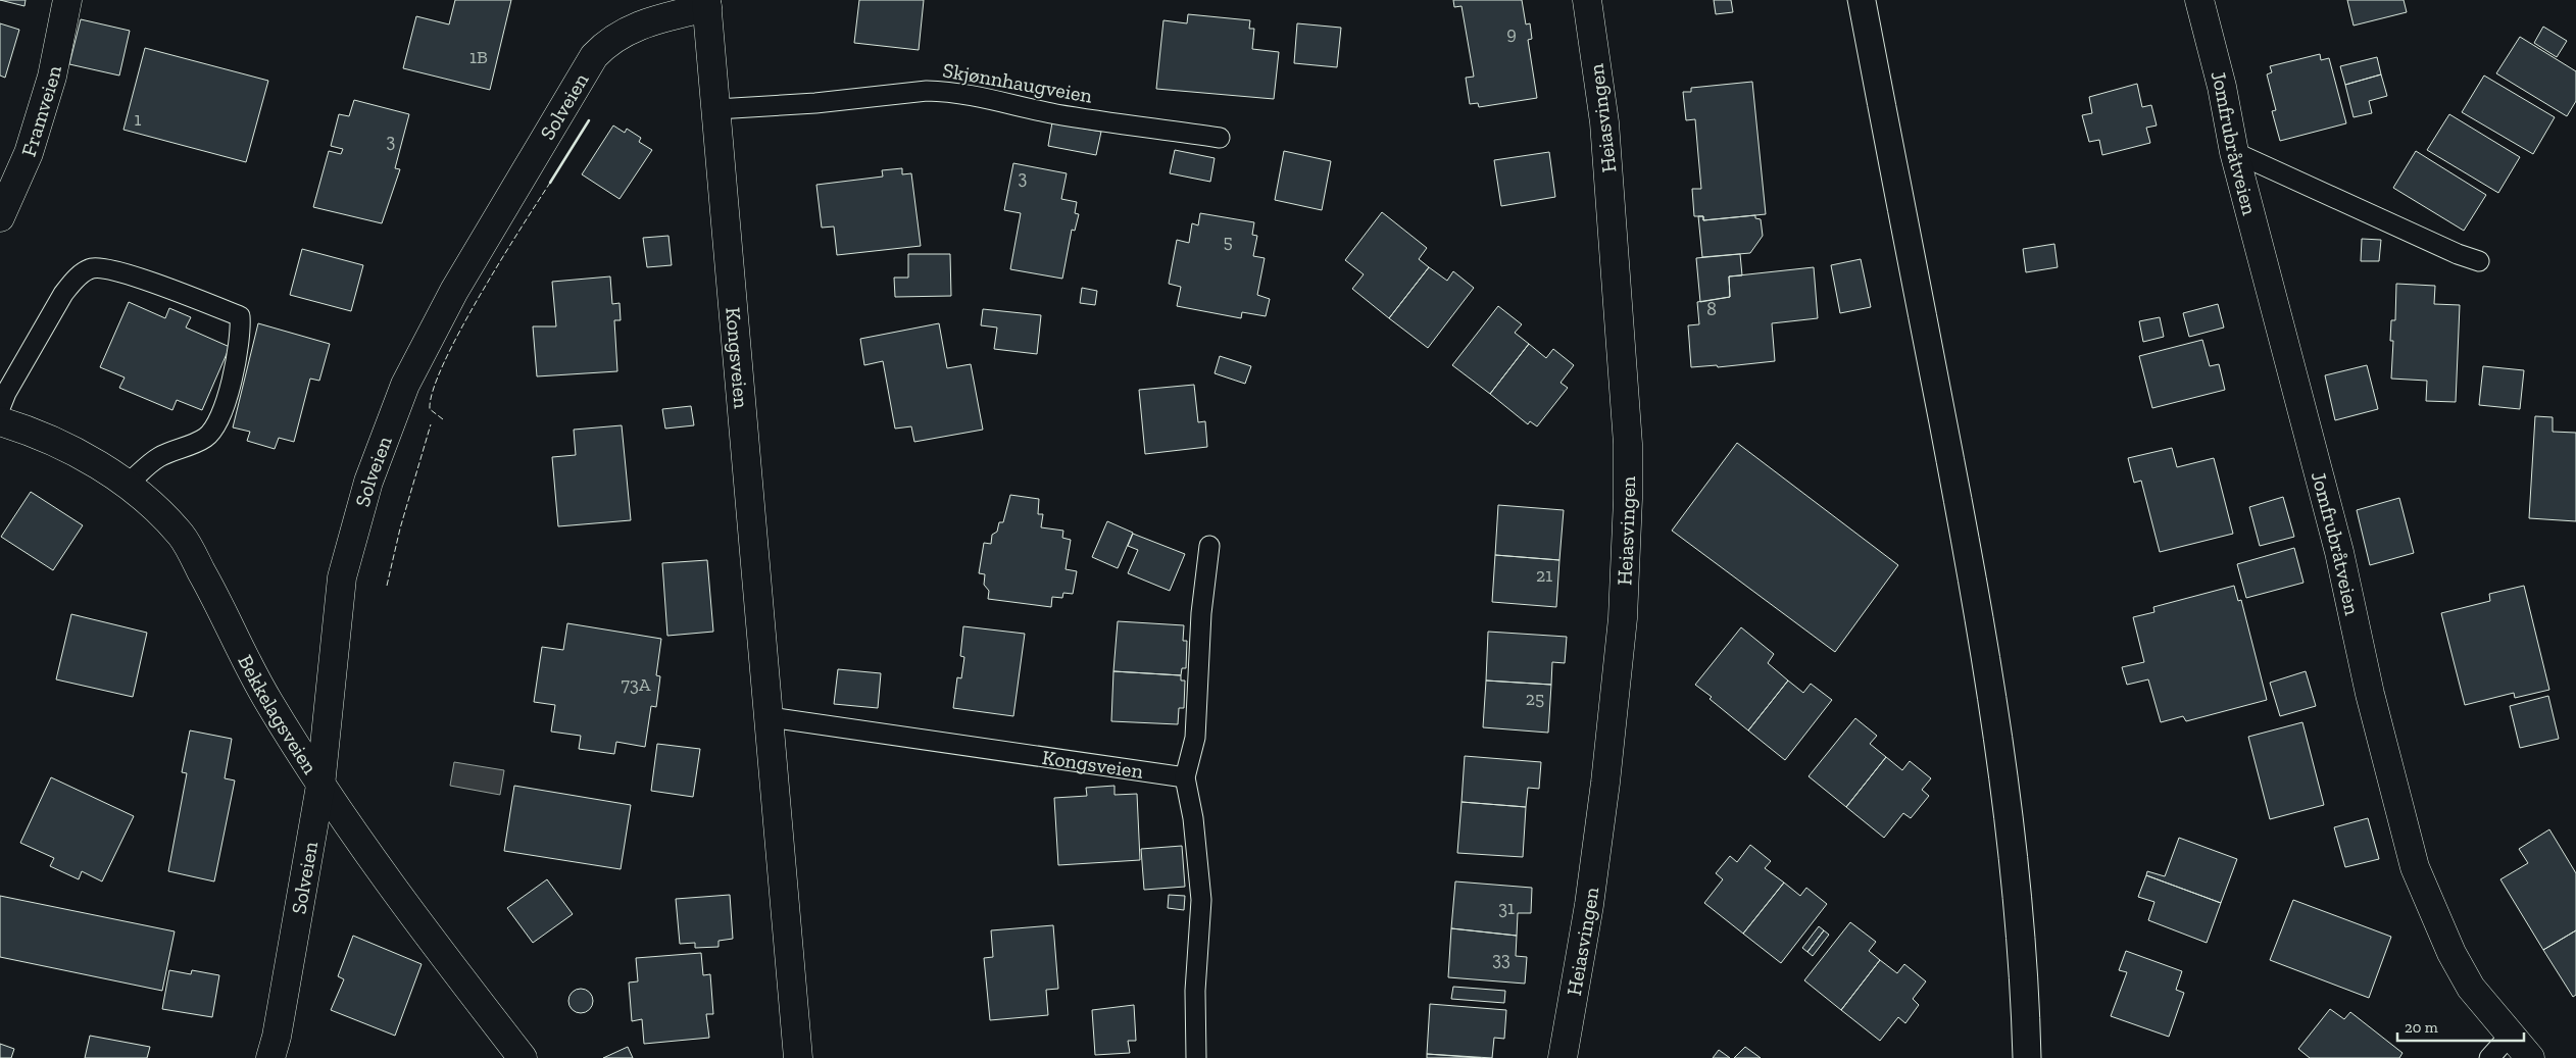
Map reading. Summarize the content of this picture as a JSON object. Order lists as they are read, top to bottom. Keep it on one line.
{"streets":{"street":["Solveien","Framveien","Heiasvingen","Jomfrubråtveien","Kongsveien","Bekkelagsveien"],"lane":["Skjønnhaugveien"]},"crossings":[["Skjønnhaugveien","Kongsveien"],["Solveien","Kongsveien"],["Solveien","Bekkelagsveien"]],"house_numbers":["9","1B","1","3","3","5","8","21","73A","25","31","33"],"scale_bar":"20 m"}
